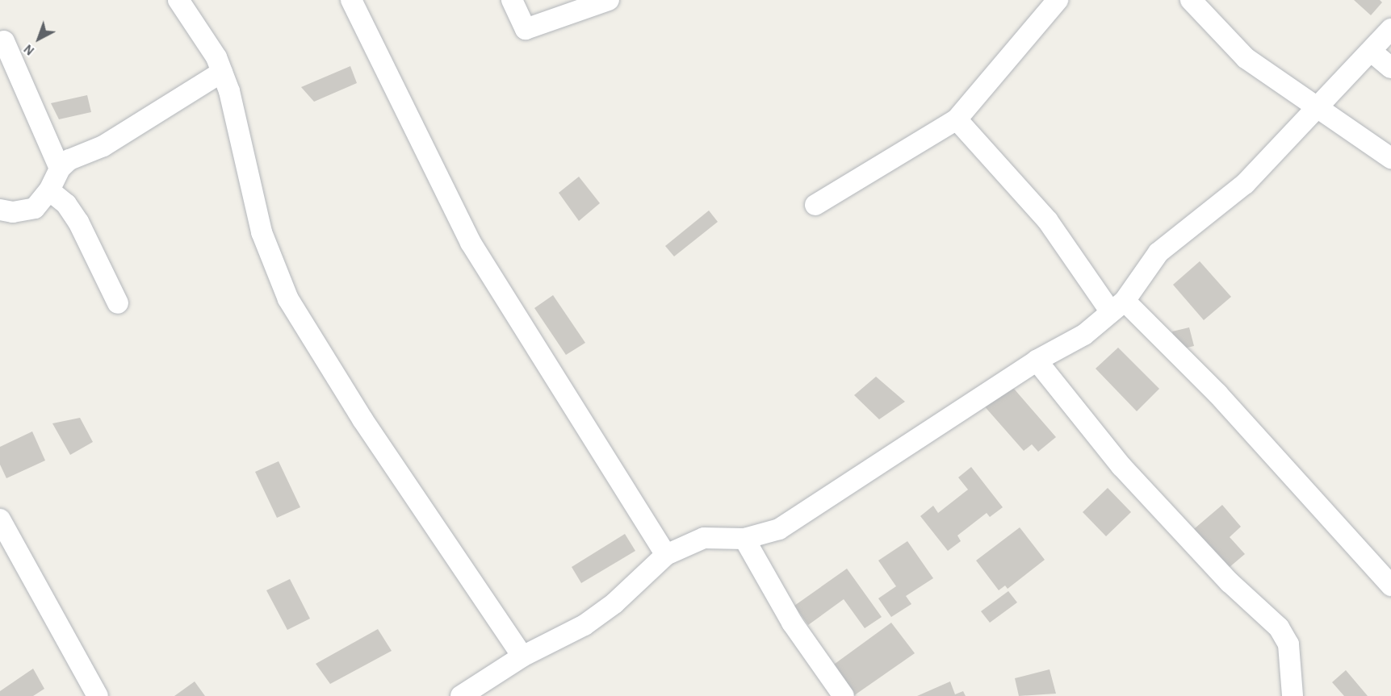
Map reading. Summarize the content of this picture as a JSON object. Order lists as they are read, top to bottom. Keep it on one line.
{"north":"bottom left"}
